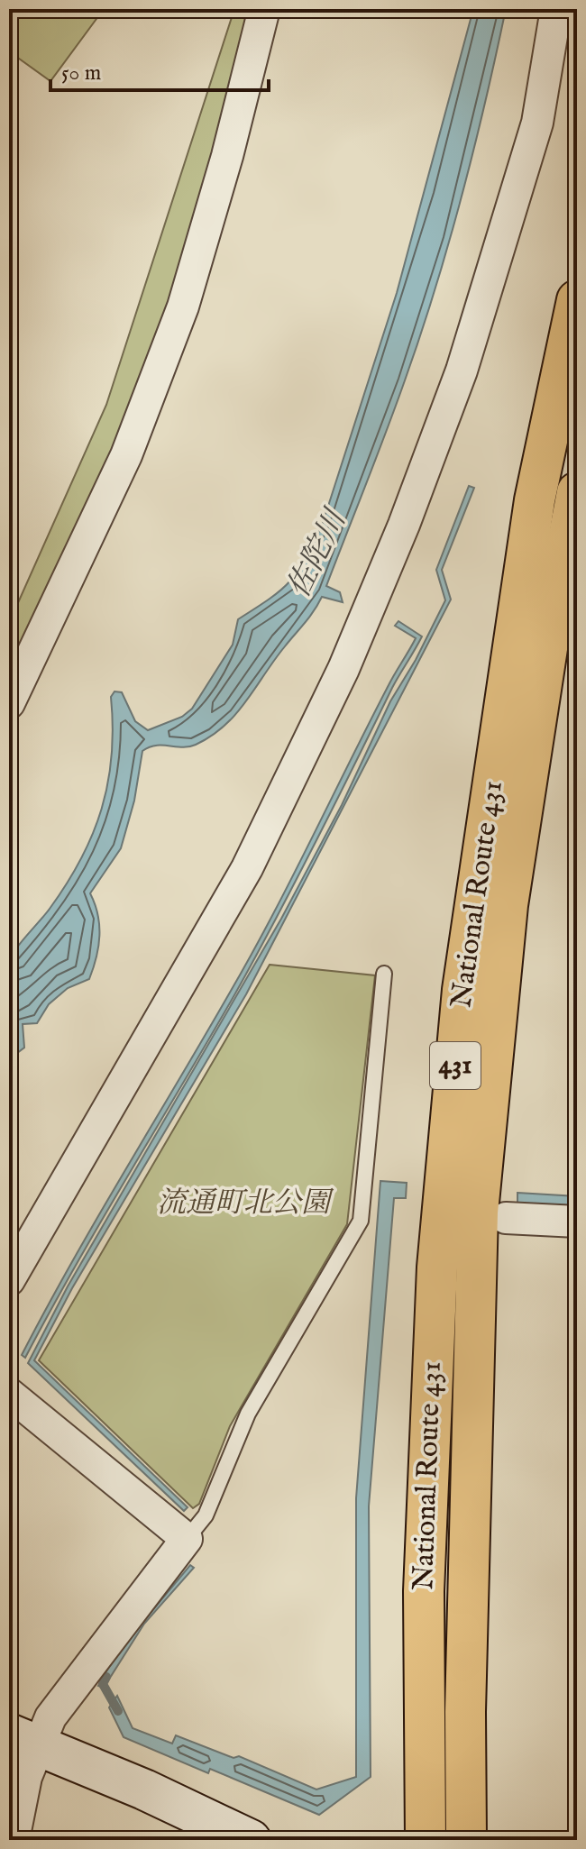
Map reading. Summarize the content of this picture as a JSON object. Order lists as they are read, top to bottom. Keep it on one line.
{"streets":{"highway":["National Route 431","431"]},"water":["佐陀川"],"parks":["流通町北公園"],"scale_bar":"50 m"}
